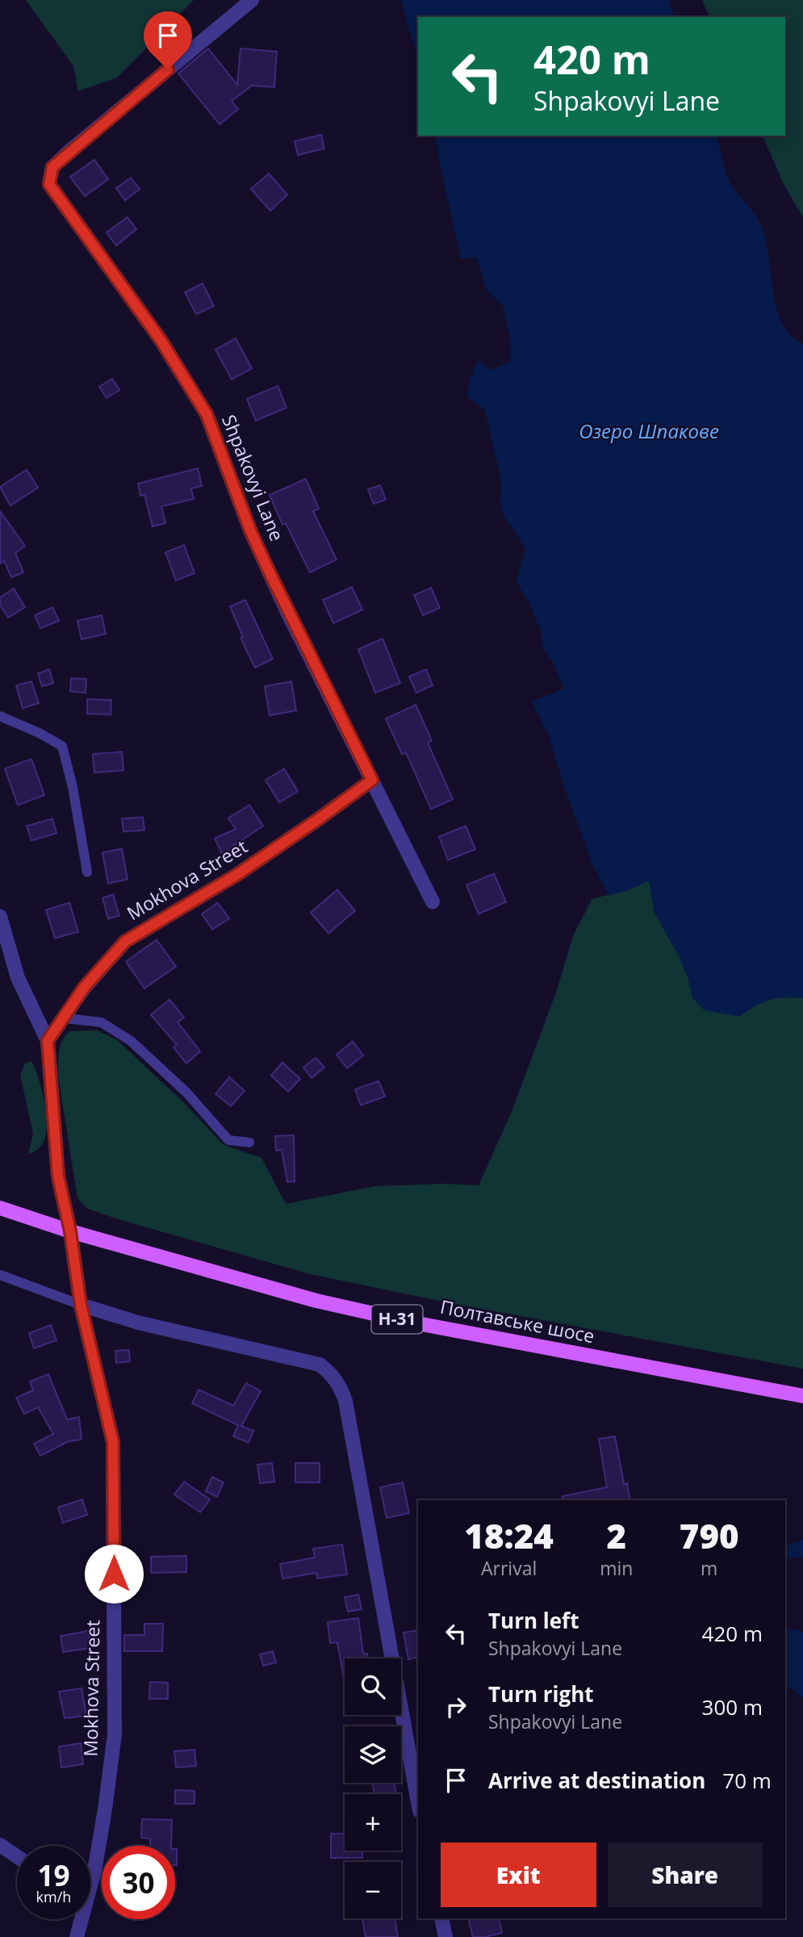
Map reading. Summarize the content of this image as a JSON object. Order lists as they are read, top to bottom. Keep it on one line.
{"streets":{"main road":["Н-31","Полтавське шосе"],"street":["Shpakovyi Lane","Mokhova Street"]},"crossings":[["Shpakovyi Lane","Mokhova Street"],["Mokhova Street","Полтавське шосе"]],"water":["Озеро Шпакове"],"page":{"turn":["420 m","Shpakovyi Lane"],"eta":["18:24","Arrival","2","min","790","m"],"list":[{"name":"Turn left","note":"Shpakovyi Lane","value":"420 m"},{"name":"Turn right","note":"Shpakovyi Lane","value":"300 m"},{"name":"Arrive at destination","value":"70 m"}],"map_buttons":["+","−"],"buttons":["Exit","Share"],"speed":"19 km/h","limit":"30"}}
